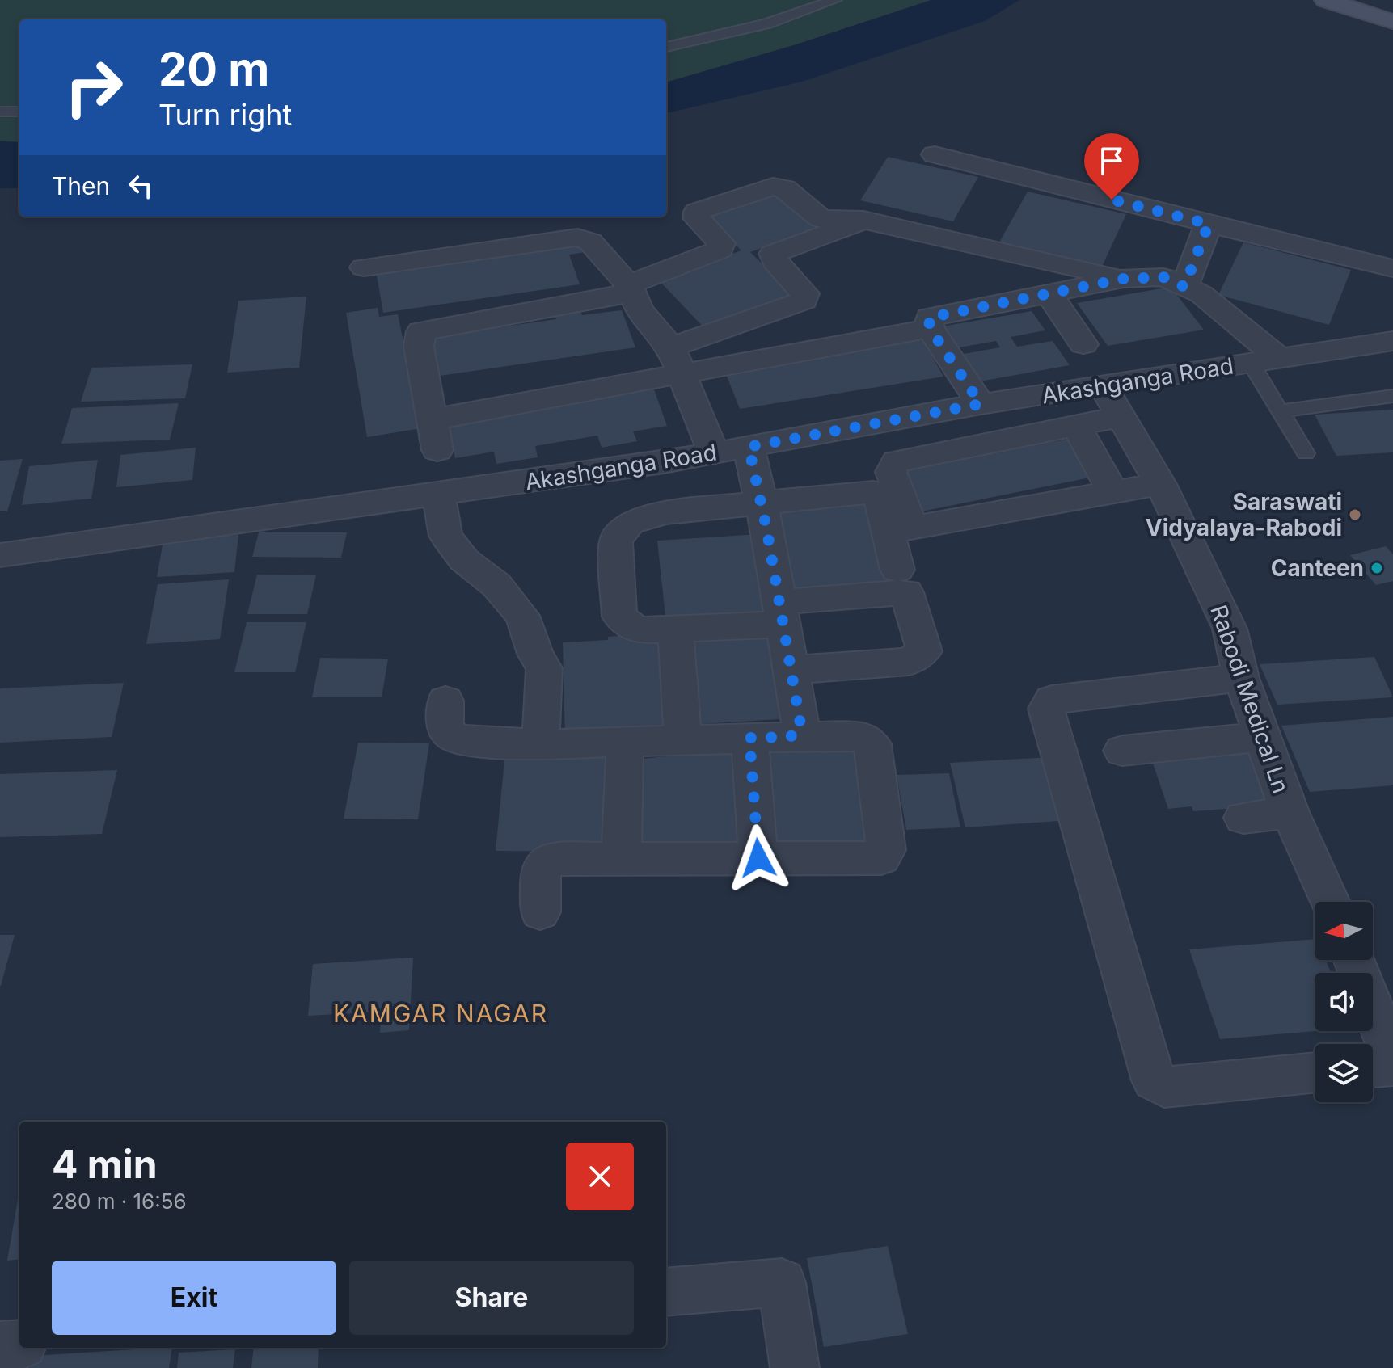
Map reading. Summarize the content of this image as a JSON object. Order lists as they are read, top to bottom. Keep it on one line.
{"streets":{"street":["Akashganga Road","Rabodi Medical Ln"]},"crossings":[["Akashganga Road","Rabodi Medical Ln"]],"districts":["KAMGAR NAGAR"],"places":["Saraswati Vidyalaya-Rabodi","Canteen"],"north":"left","page":{"turn":["20 m","Turn right"],"then":"Then","heading":["4 min","280 m · 16:56"],"buttons":["Exit","Share"]}}
